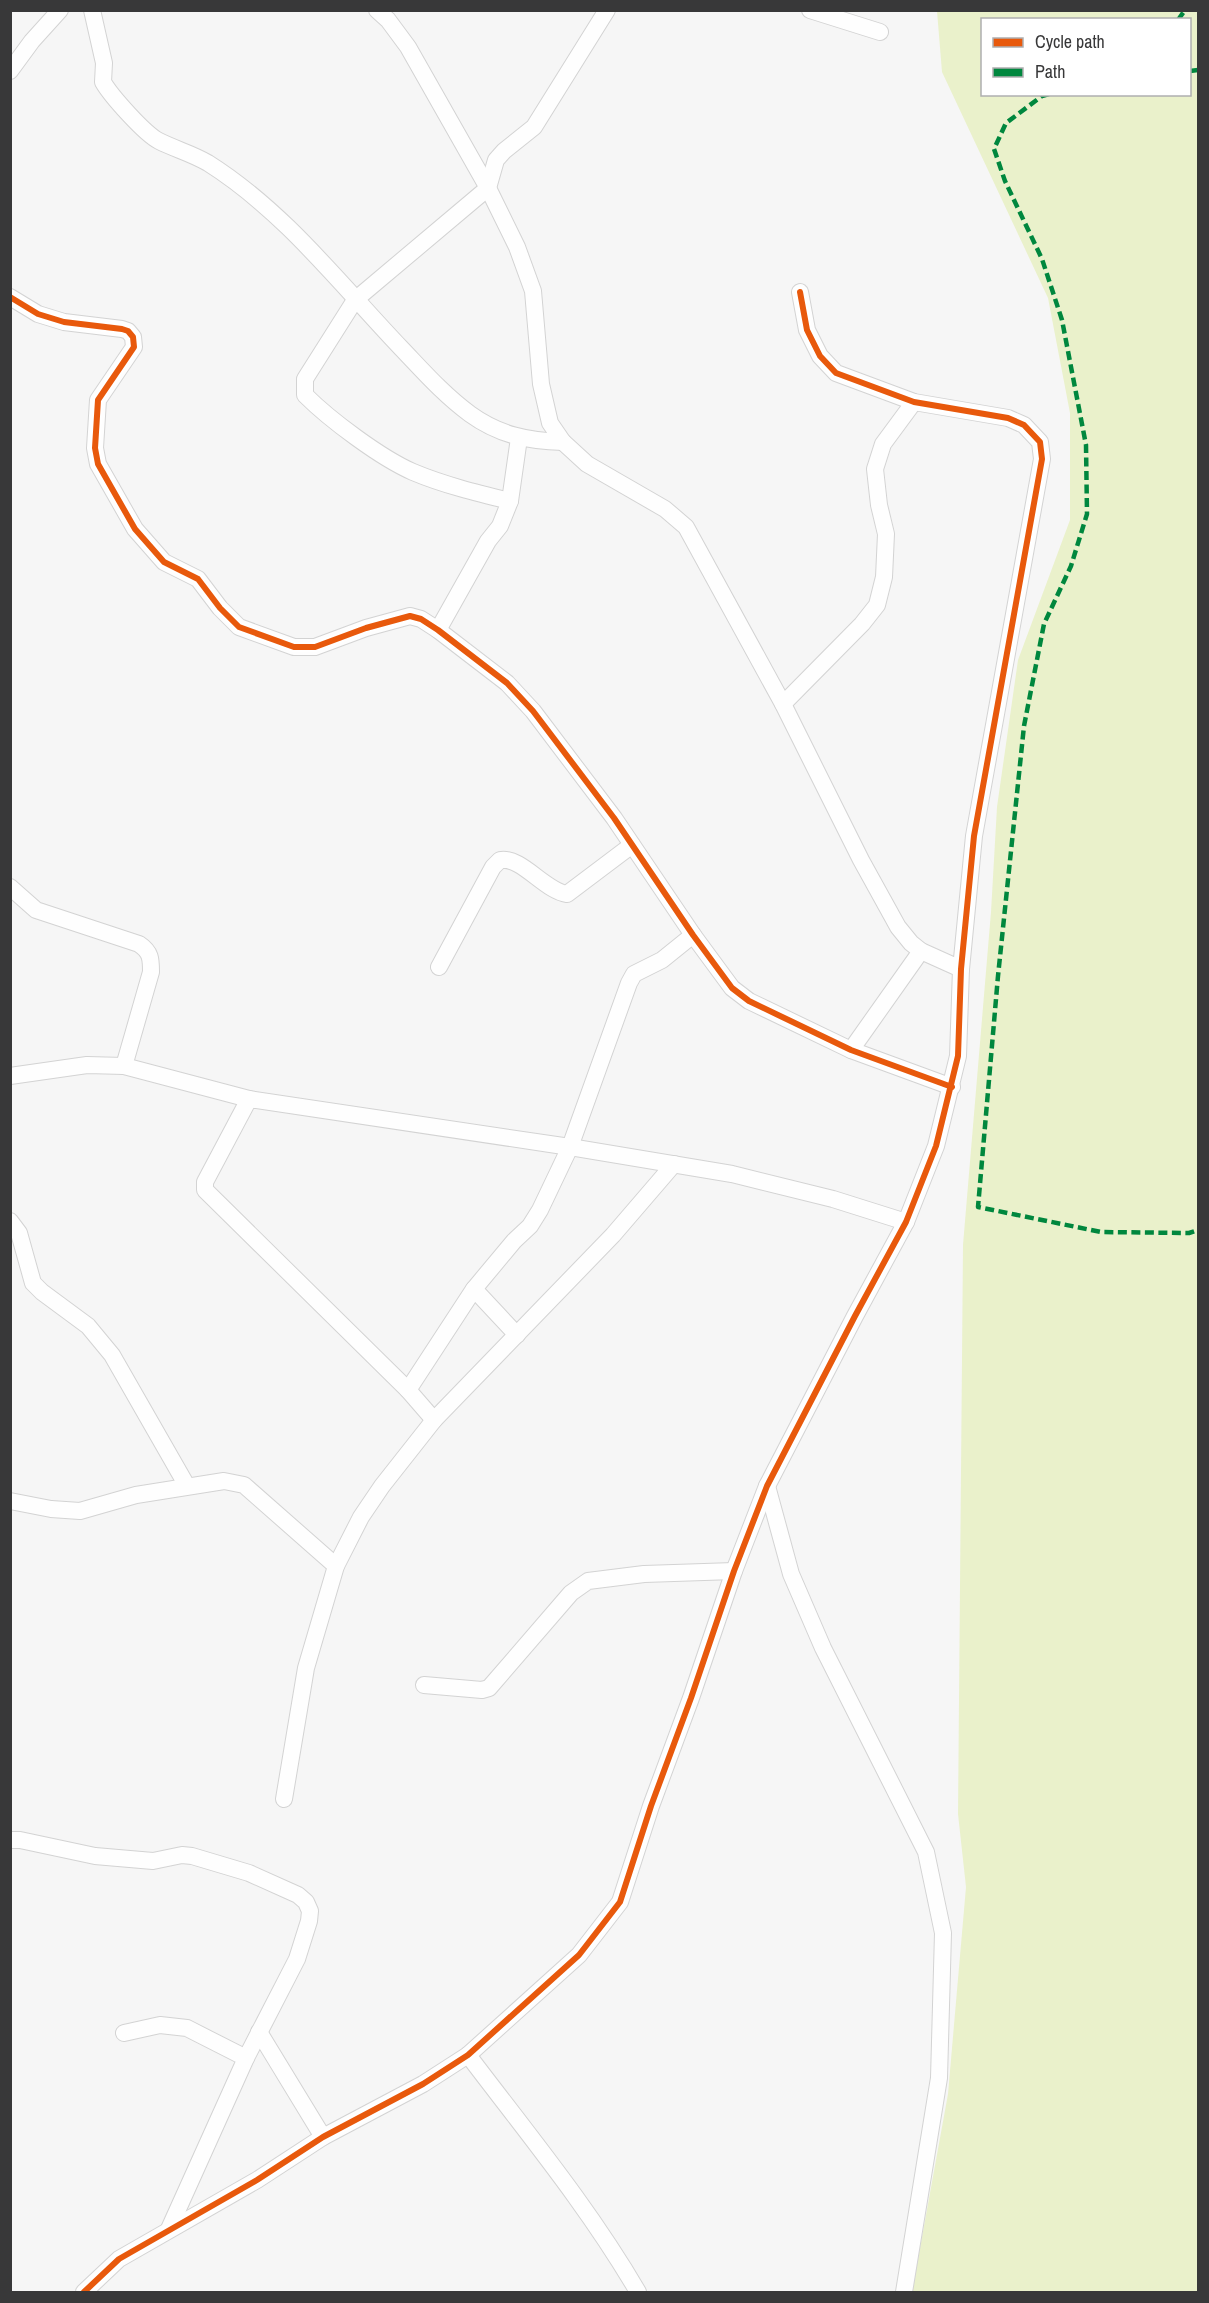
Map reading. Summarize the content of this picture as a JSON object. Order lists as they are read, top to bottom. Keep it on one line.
{"legend":["Cycle path","Path"]}
